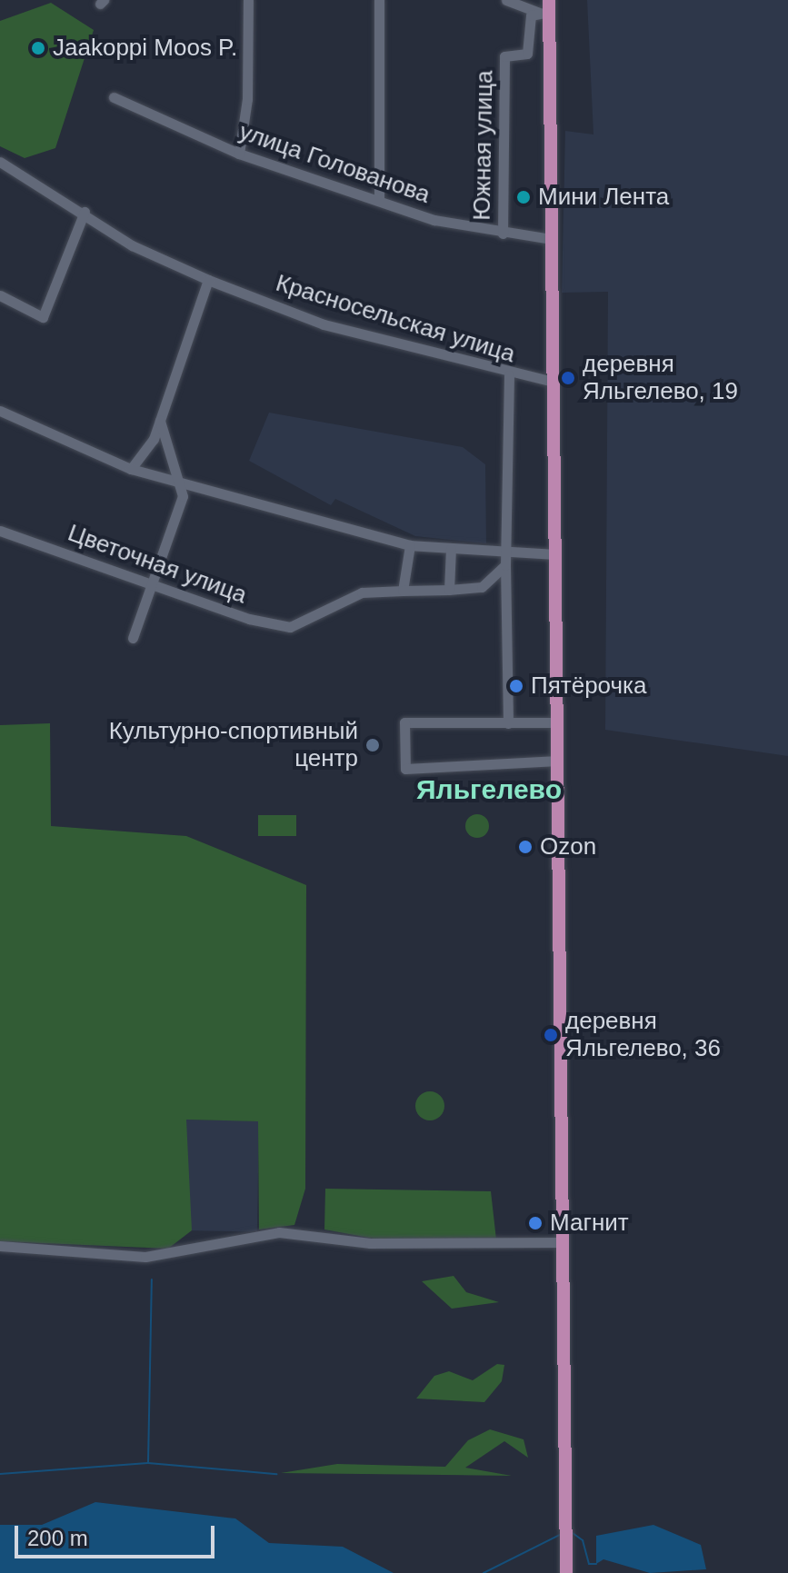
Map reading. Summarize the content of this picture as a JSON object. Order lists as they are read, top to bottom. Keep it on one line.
{"streets":{"street":["Южная улица","улица Голованова","Красносельская улица","Цветочная улица"]},"crossings":[["Южная улица","улица Голованова"]],"districts":["Яльгелево"],"places":["Jaakoppi Moos P.","Мини Лента","деревня Яльгелево, 19","Пятёрочка","Культурно-спортивный центр","Ozon","деревня Яльгелево, 36","Магнит"],"scale_bar":"200 m"}
